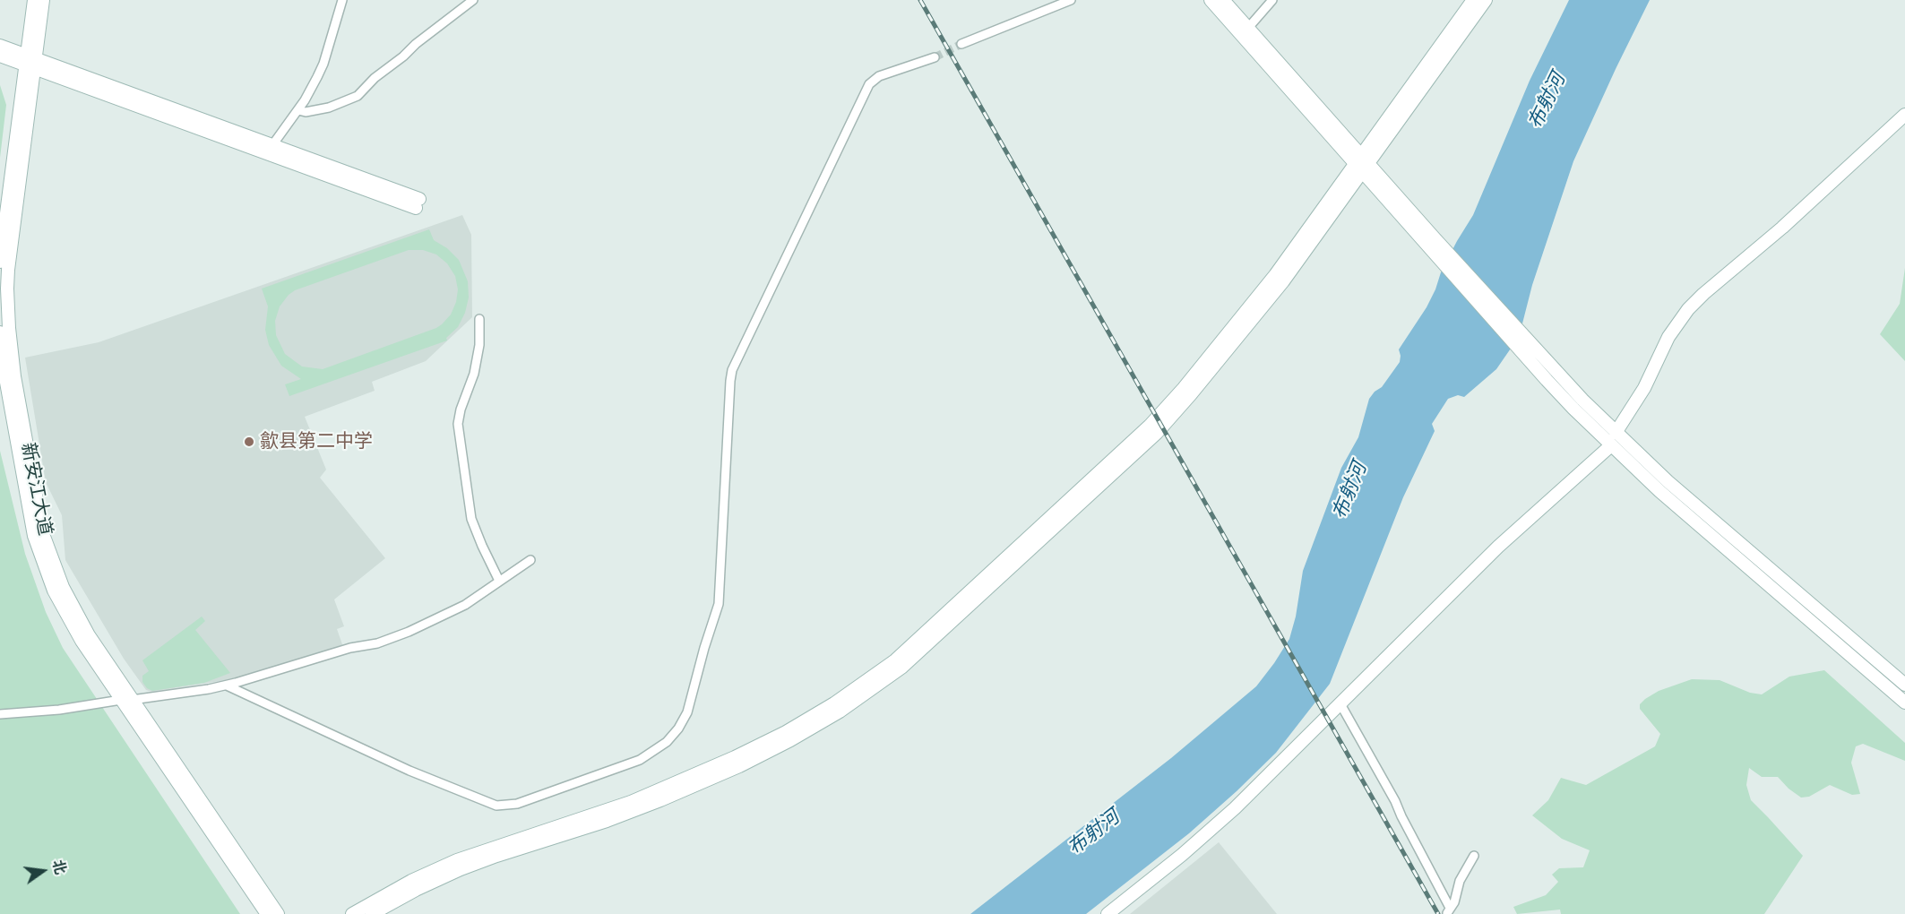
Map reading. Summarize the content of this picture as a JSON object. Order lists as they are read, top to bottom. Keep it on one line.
{"streets":{"main road":["新安江大道"]},"water":["布射河"],"places":["歙县第二中学"],"north":"right"}
